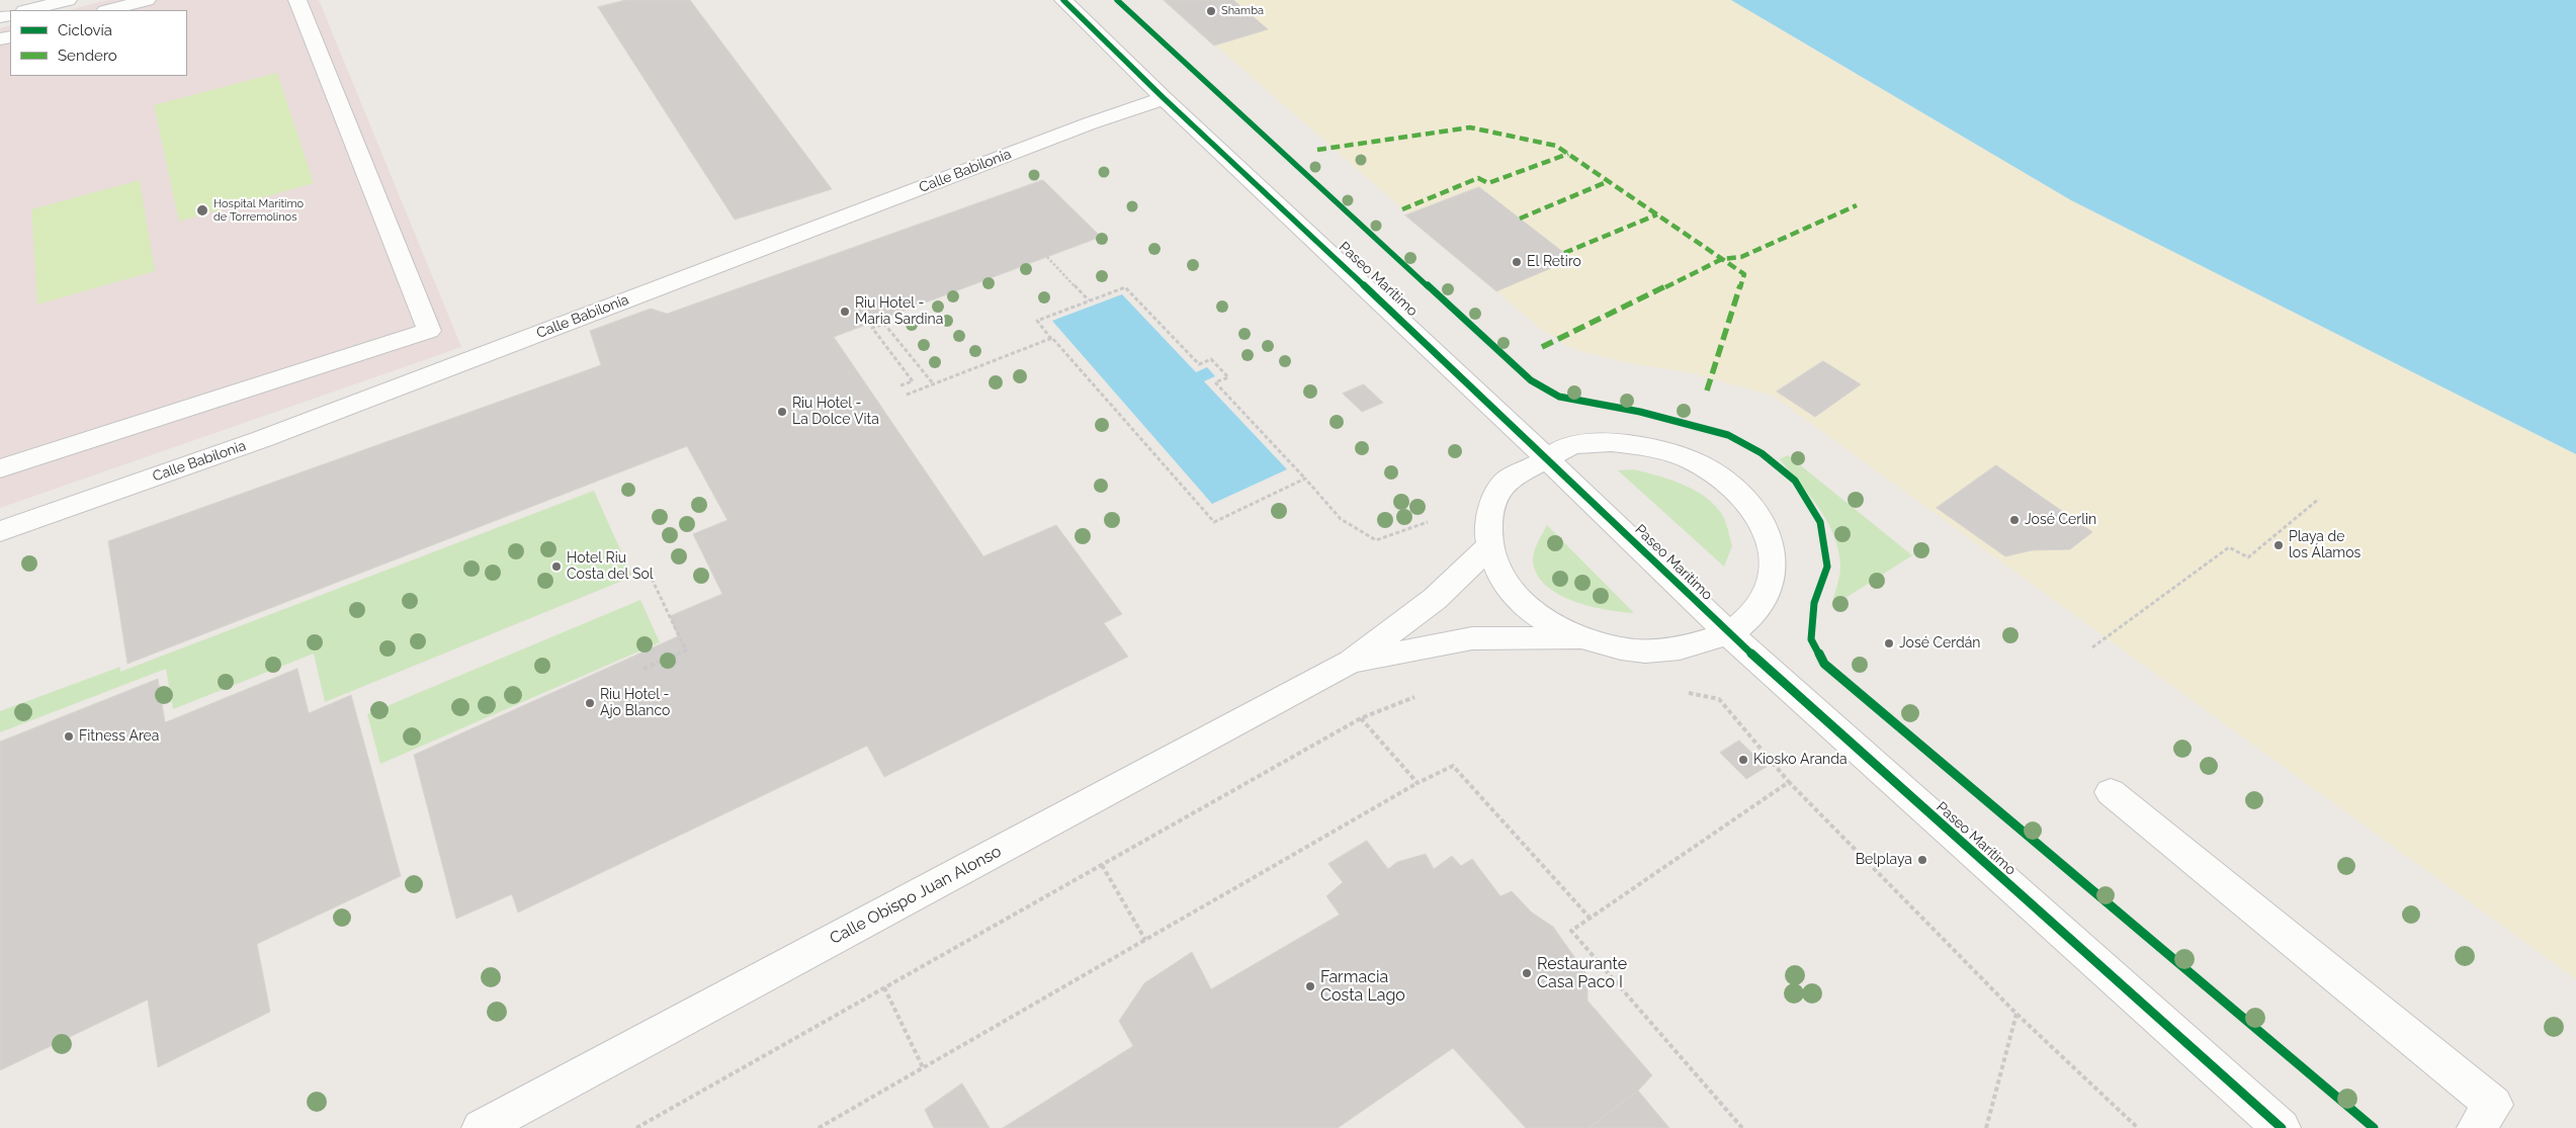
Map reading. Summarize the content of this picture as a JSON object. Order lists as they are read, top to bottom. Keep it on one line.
{"streets":{"street":["Calle Babilonia","Paseo Marítimo","Calle Obispo Juan Alonso"]},"crossings":[["Calle Babilonia","Paseo Marítimo"]],"places":["Shamba","Hospital Marítimo de Torremolinos","El Retiro","Riu Hotel - Maria Sardina","Riu Hotel - La Dolce Vita","José Cerlin","Playa de los Álamos","Hotel Riu Costa del Sol","José Cerdán","Riu Hotel - Ajo Blanco","Fitness Area","Kiosko Aranda","Belplaya","Restaurante Casa Paco I","Farmacia Costa Lago"],"legend":["Ciclovía","Sendero"]}
